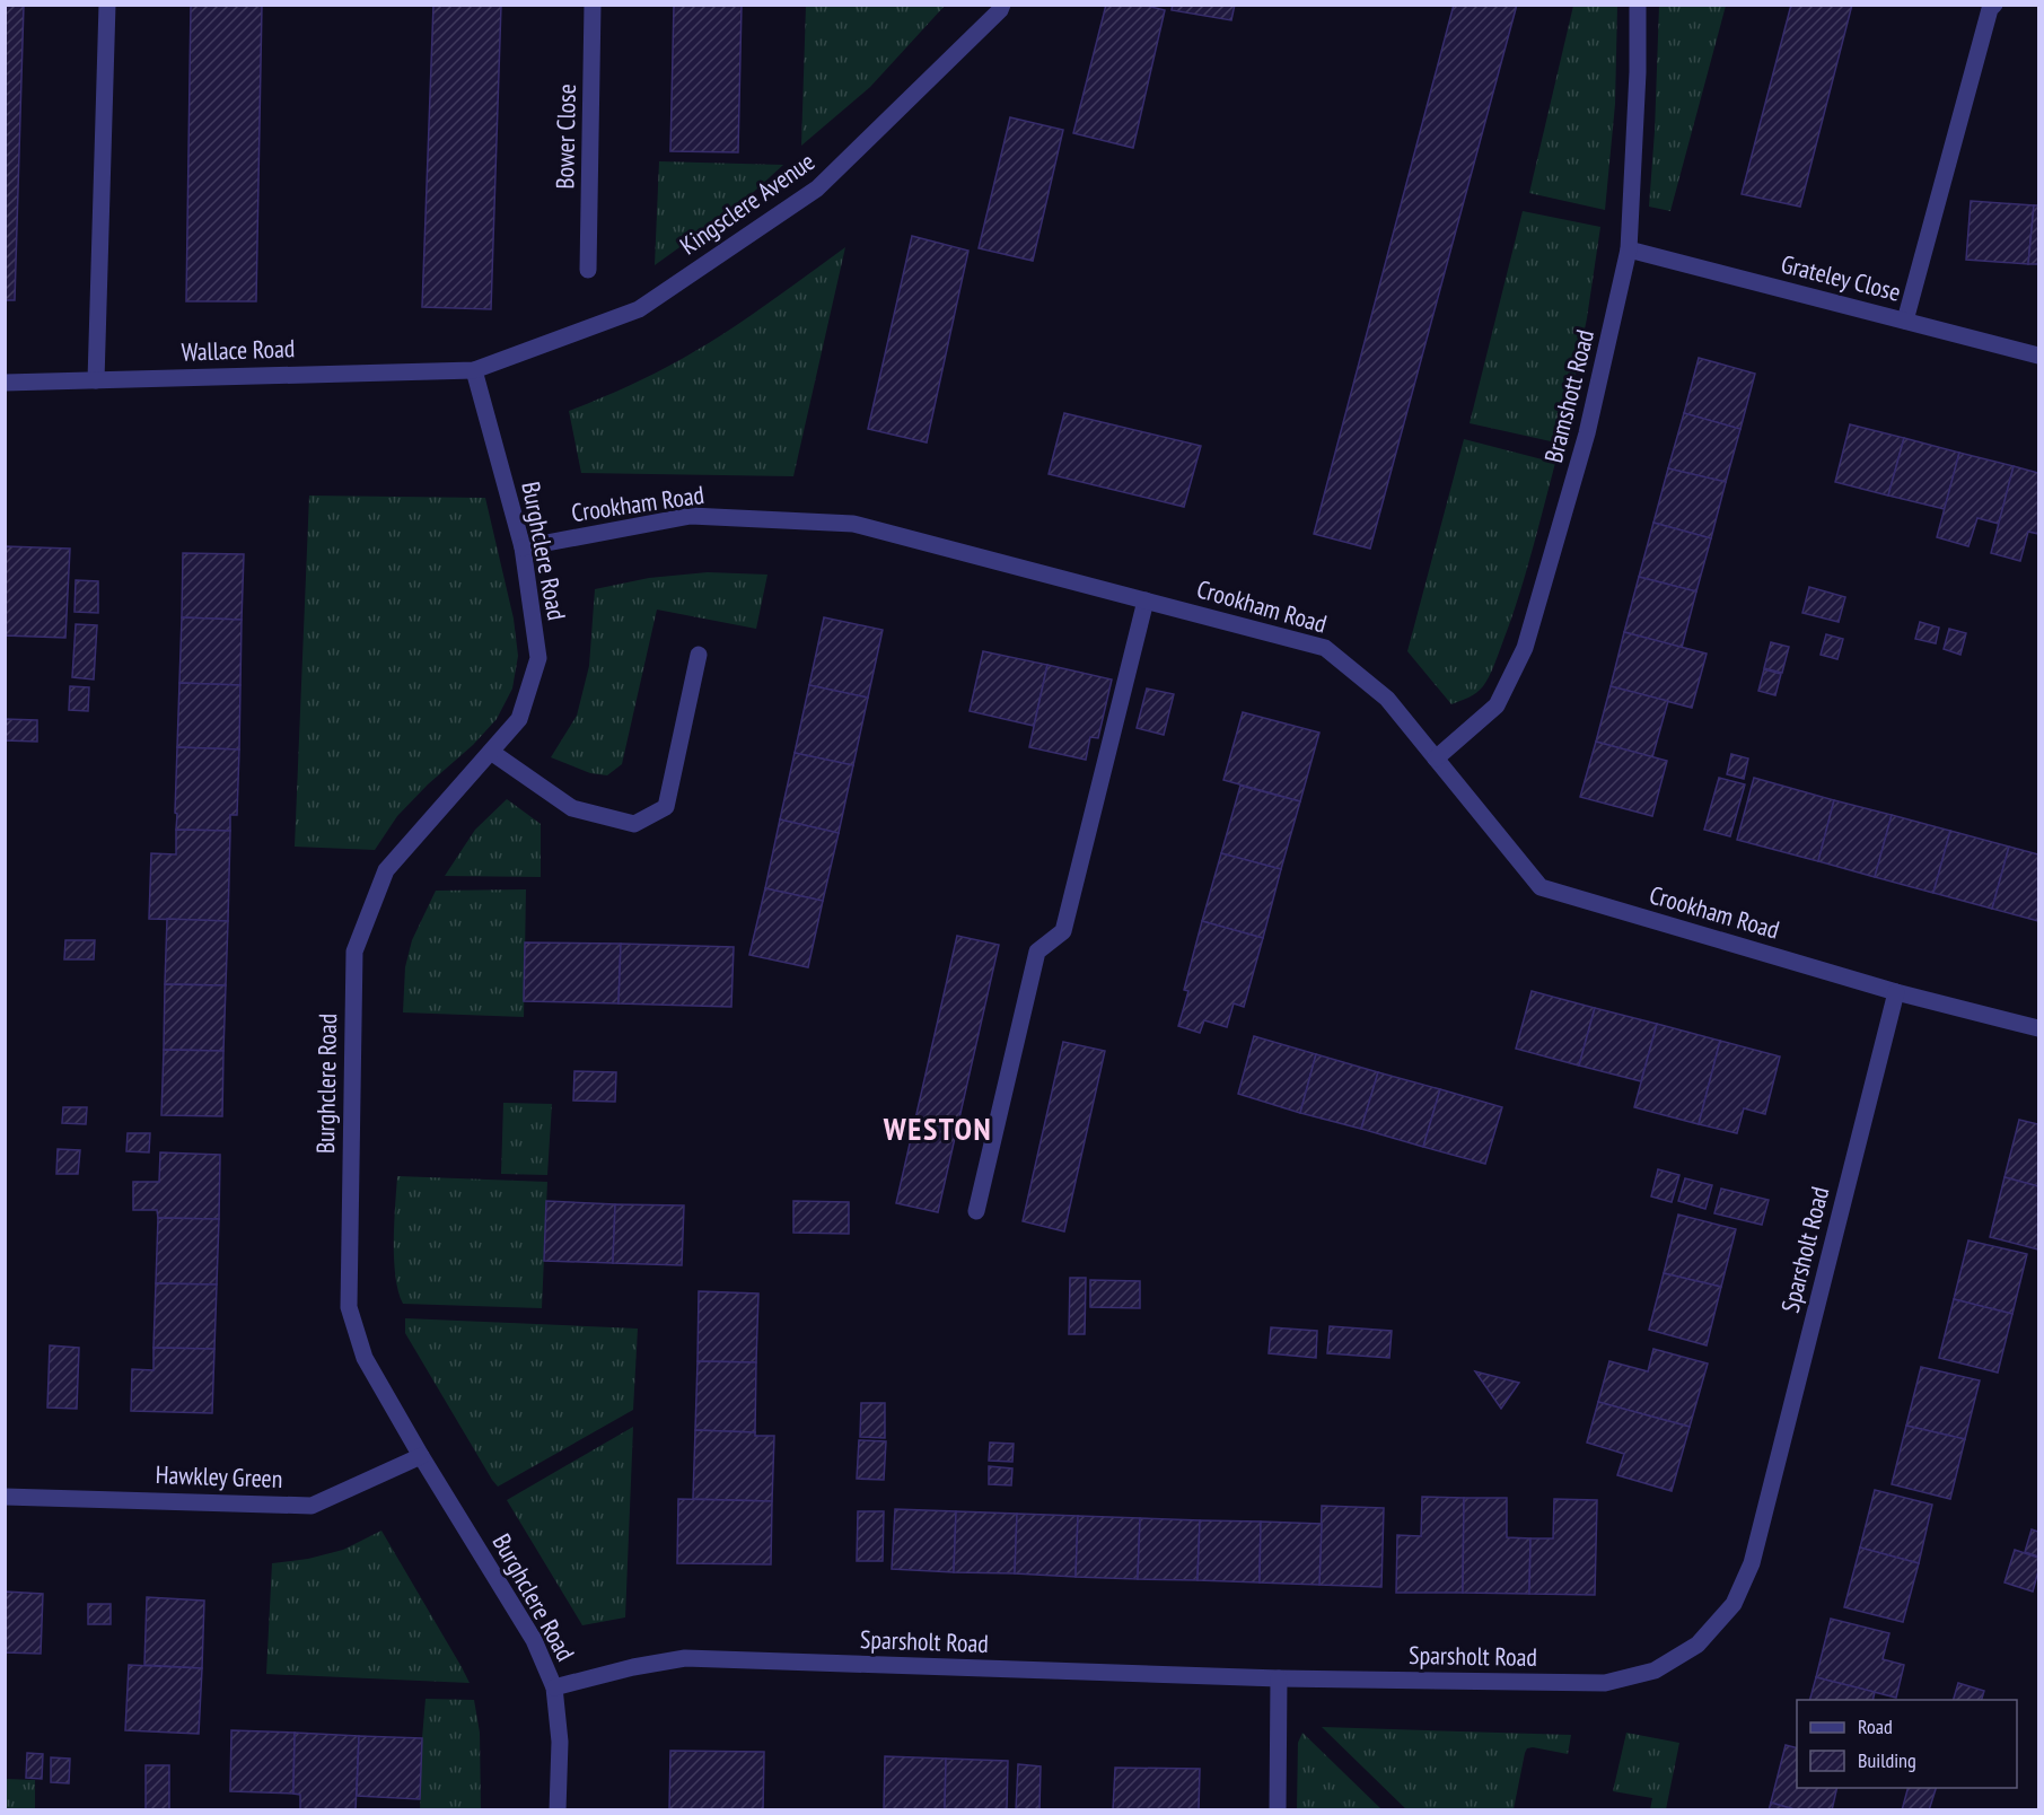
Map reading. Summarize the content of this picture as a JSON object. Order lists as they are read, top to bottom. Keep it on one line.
{"streets":{"street":["Bower Close","Kingsclere Avenue","Grateley Close","Wallace Road","Bramshott Road","Crookham Road","Burghclere Road","Sparsholt Road","Hawkley Green"]},"crossings":[["Kingsclere Avenue","Wallace Road"],["Kingsclere Avenue","Burghclere Road"],["Grateley Close","Bramshott Road"],["Wallace Road","Burghclere Road"],["Bramshott Road","Crookham Road"],["Crookham Road","Burghclere Road"],["Crookham Road","Sparsholt Road"],["Burghclere Road","Sparsholt Road"],["Burghclere Road","Hawkley Green"]],"districts":["WESTON"],"legend":["Road","Building"]}
